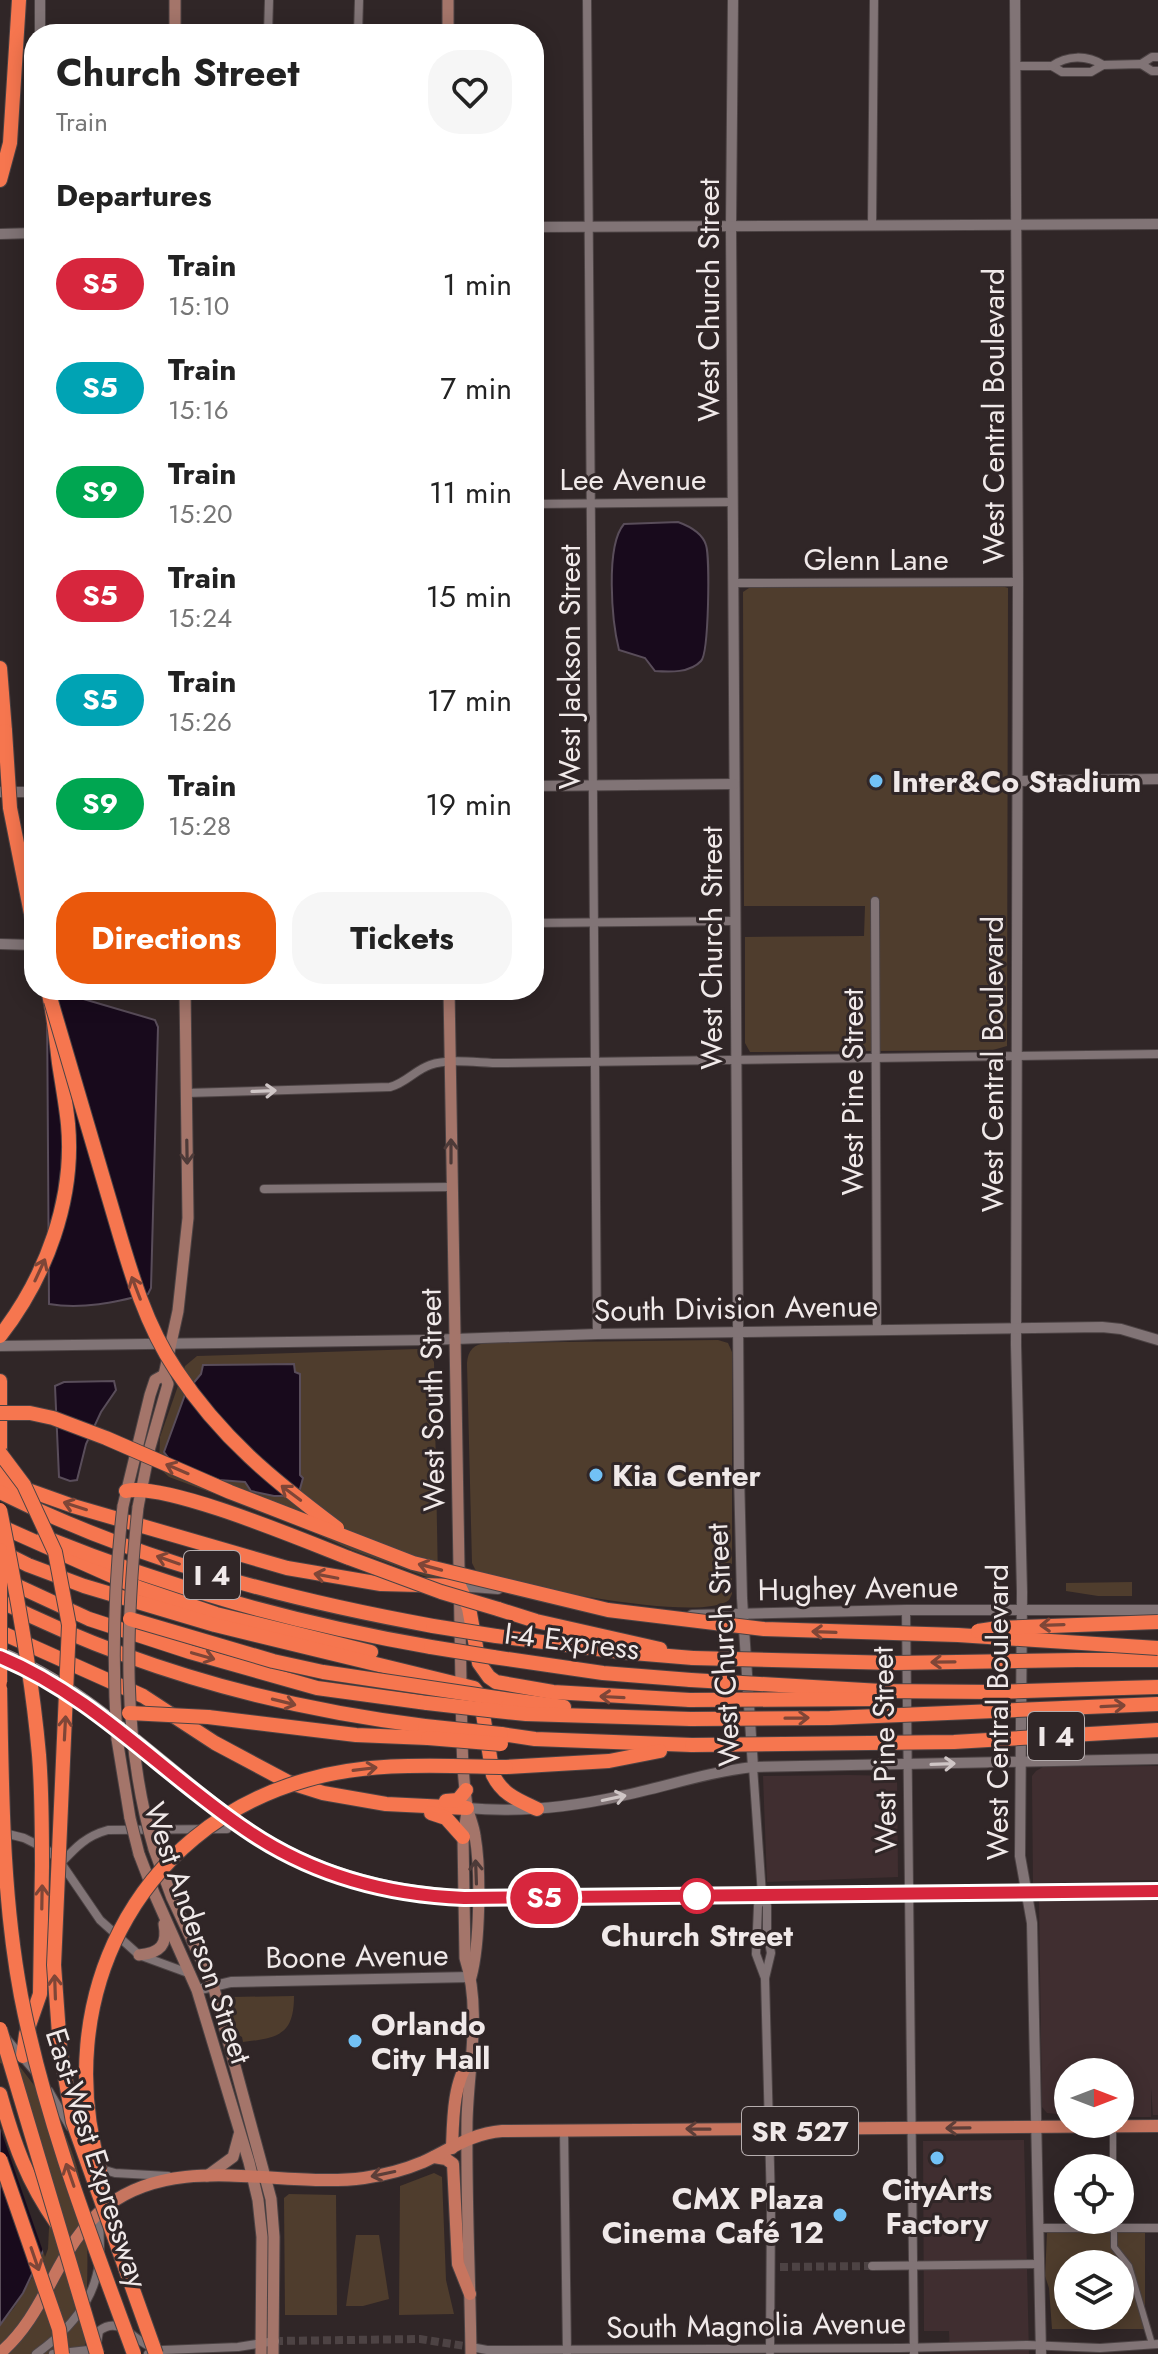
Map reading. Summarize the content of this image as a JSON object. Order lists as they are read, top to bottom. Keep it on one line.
{"streets":{"highway":["I 4","I-4 Express","East-West Expressway"],"main road":["West South Street","West Anderson Street","SR 527"],"street":["West Church Street","West Central Boulevard","Lee Avenue","Glenn Lane","West Jackson Street","West Pine Street","South Division Avenue","Hughey Avenue","Boone Avenue","South Magnolia Avenue"]},"crossings":[["West Church Street","Lee Avenue"],["West Church Street","Glenn Lane"],["West Church Street","South Division Avenue"],["West Church Street","Hughey Avenue"],["West Church Street","SR 527"],["West Church Street","South Magnolia Avenue"],["West Central Boulevard","Glenn Lane"],["West Central Boulevard","South Division Avenue"],["West Central Boulevard","Hughey Avenue"],["West Central Boulevard","SR 527"],["West Central Boulevard","South Magnolia Avenue"],["Lee Avenue","West Jackson Street"],["West Jackson Street","South Division Avenue"],["West Pine Street","South Division Avenue"],["West Pine Street","Hughey Avenue"],["West Pine Street","SR 527"],["West Pine Street","South Magnolia Avenue"],["South Division Avenue","West South Street"],["South Division Avenue","West Anderson Street"],["West South Street","Hughey Avenue"],["West South Street","Boone Avenue"],["West South Street","SR 527"],["West South Street","South Magnolia Avenue"],["West Anderson Street","Boone Avenue"],["West Anderson Street","SR 527"]],"places":["Inter&Co Stadium","Kia Center","Church Street","Orlando City Hall","CityArts Factory","CMX Plaza Cinema Café 12"],"north":"right","page":{"on_map":"S5","heading":[["Church Street","Train"],"Departures"],"list":[{"mark":"S5","name":"Train","note":"15:10","value":"1 min"},{"mark":"S5","name":"Train","note":"15:16","value":"7 min"},{"mark":"S9","name":"Train","note":"15:20","value":"11 min"},{"mark":"S5","name":"Train","note":"15:24","value":"15 min"},{"mark":"S5","name":"Train","note":"15:26","value":"17 min"},{"mark":"S9","name":"Train","note":"15:28","value":"19 min"}],"buttons":["Directions","Tickets"]}}
